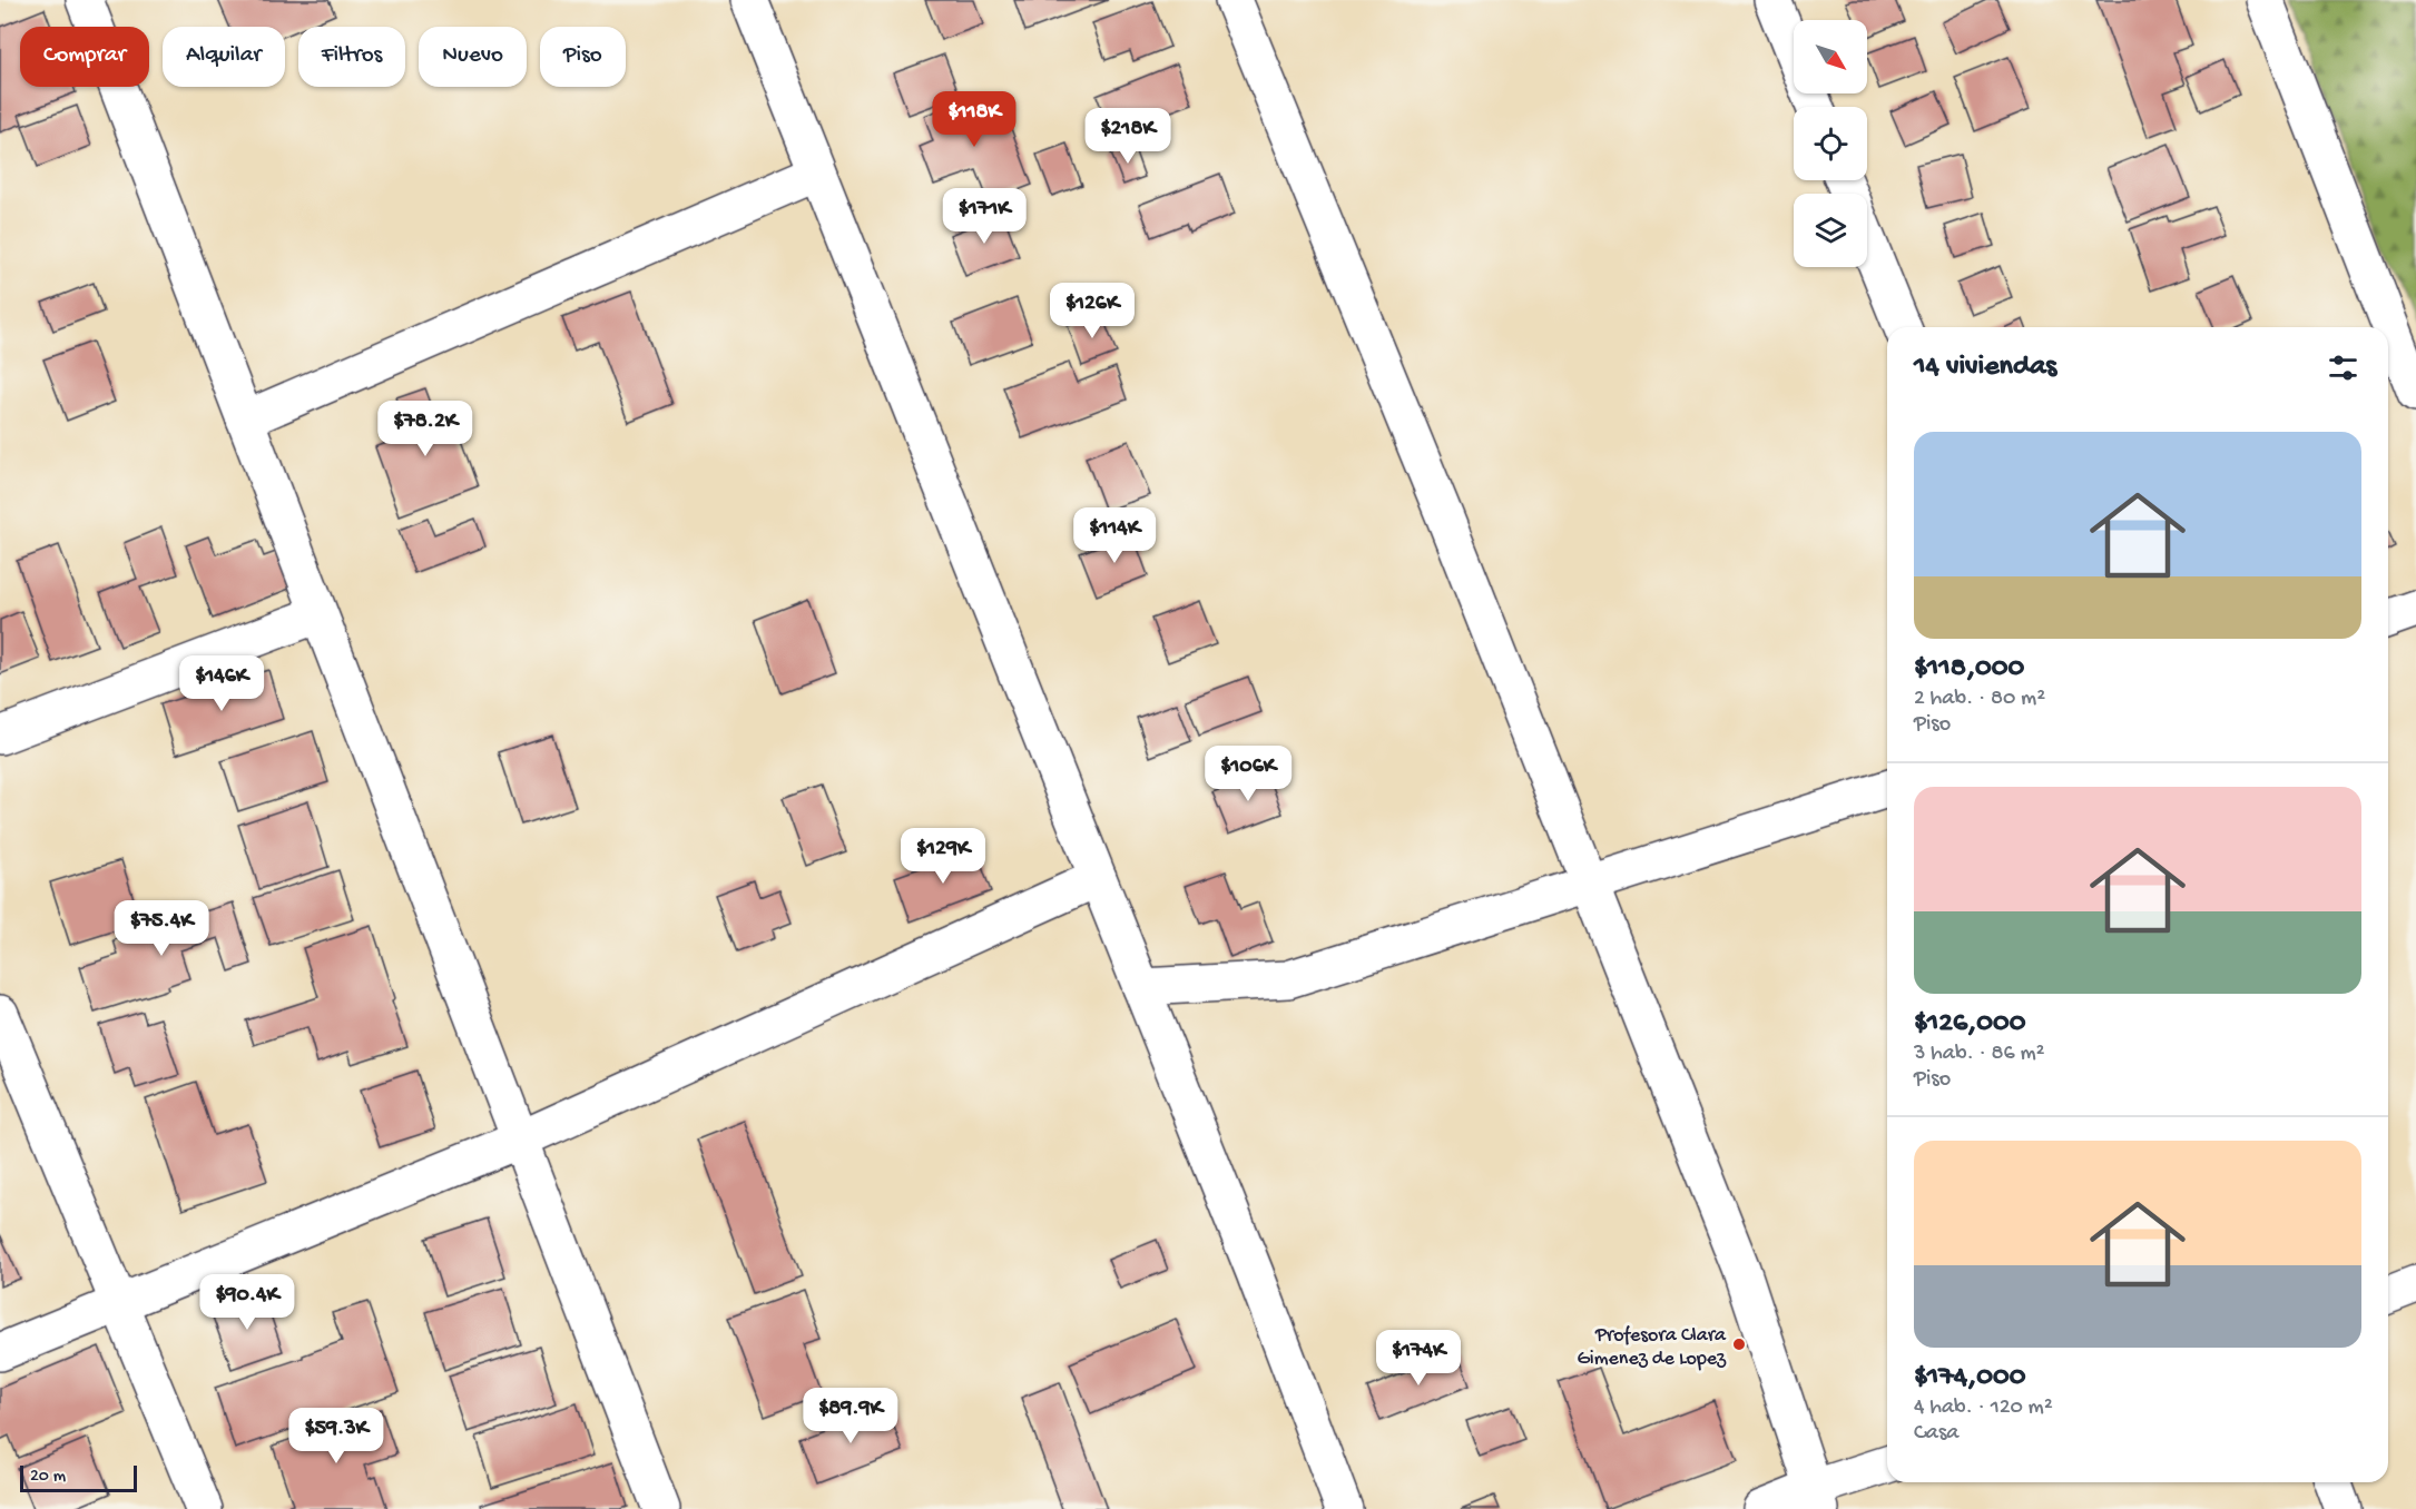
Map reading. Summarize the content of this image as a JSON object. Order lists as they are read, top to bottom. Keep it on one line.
{"places":["Profesora Clara Gimenez de Lopez"],"scale_bar":"20 m","north":"bottom right","page":{"chip":["Comprar","Alquilar","Filtros","Nuevo","Piso"],"price":["$118K","$218K","$171K","$126K","$78.2K","$114K","$146K","$106K","$129K","$75.4K","$90.4K","$174K","$89.9K","$59.3K"],"heading":"14 viviendas","list":[{"name":"$118,000","note":"2 hab. · 80 m² · Piso"},{"name":"$126,000","note":"3 hab. · 86 m² · Piso"},{"name":"$174,000","note":"4 hab. · 120 m² · Casa"}],"scale":"20 m"}}
